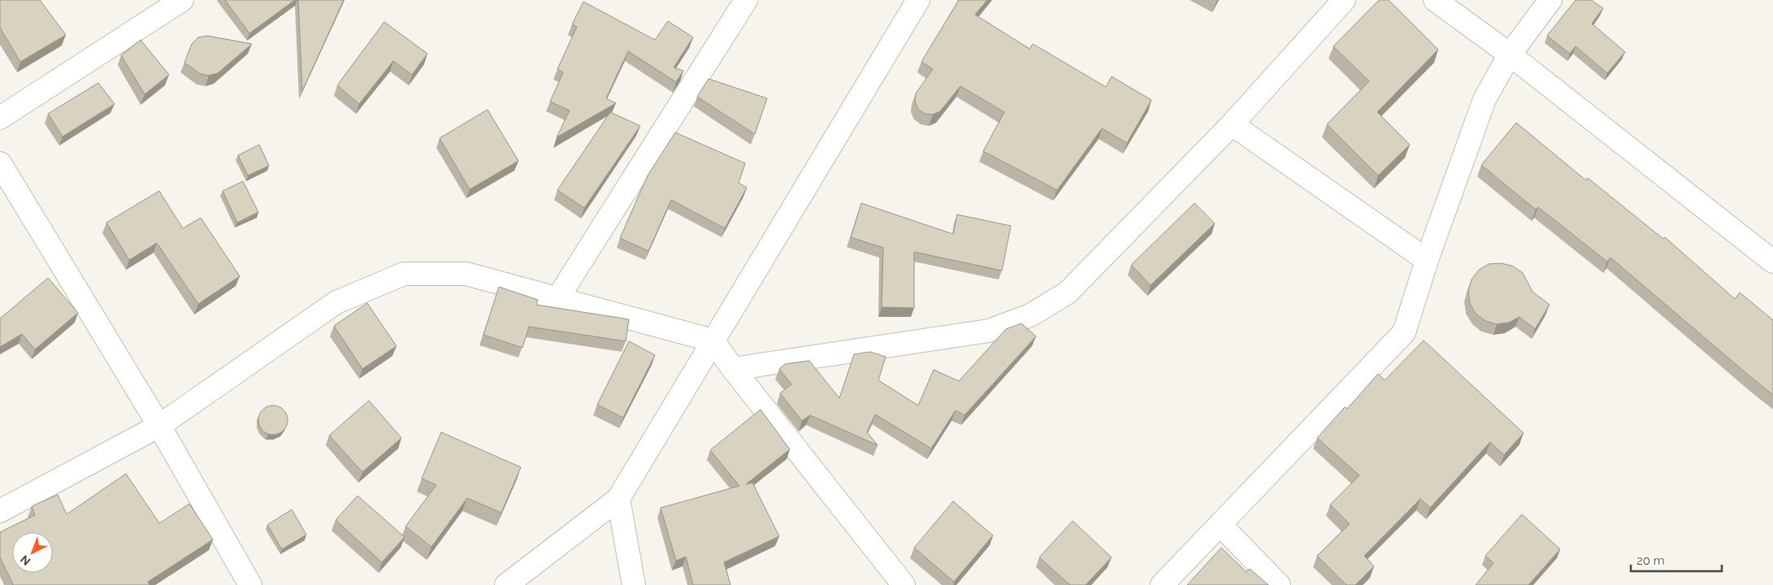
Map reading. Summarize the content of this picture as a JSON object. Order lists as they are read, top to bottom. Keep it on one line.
{"scale_bar":"20 m","north":"bottom left"}
